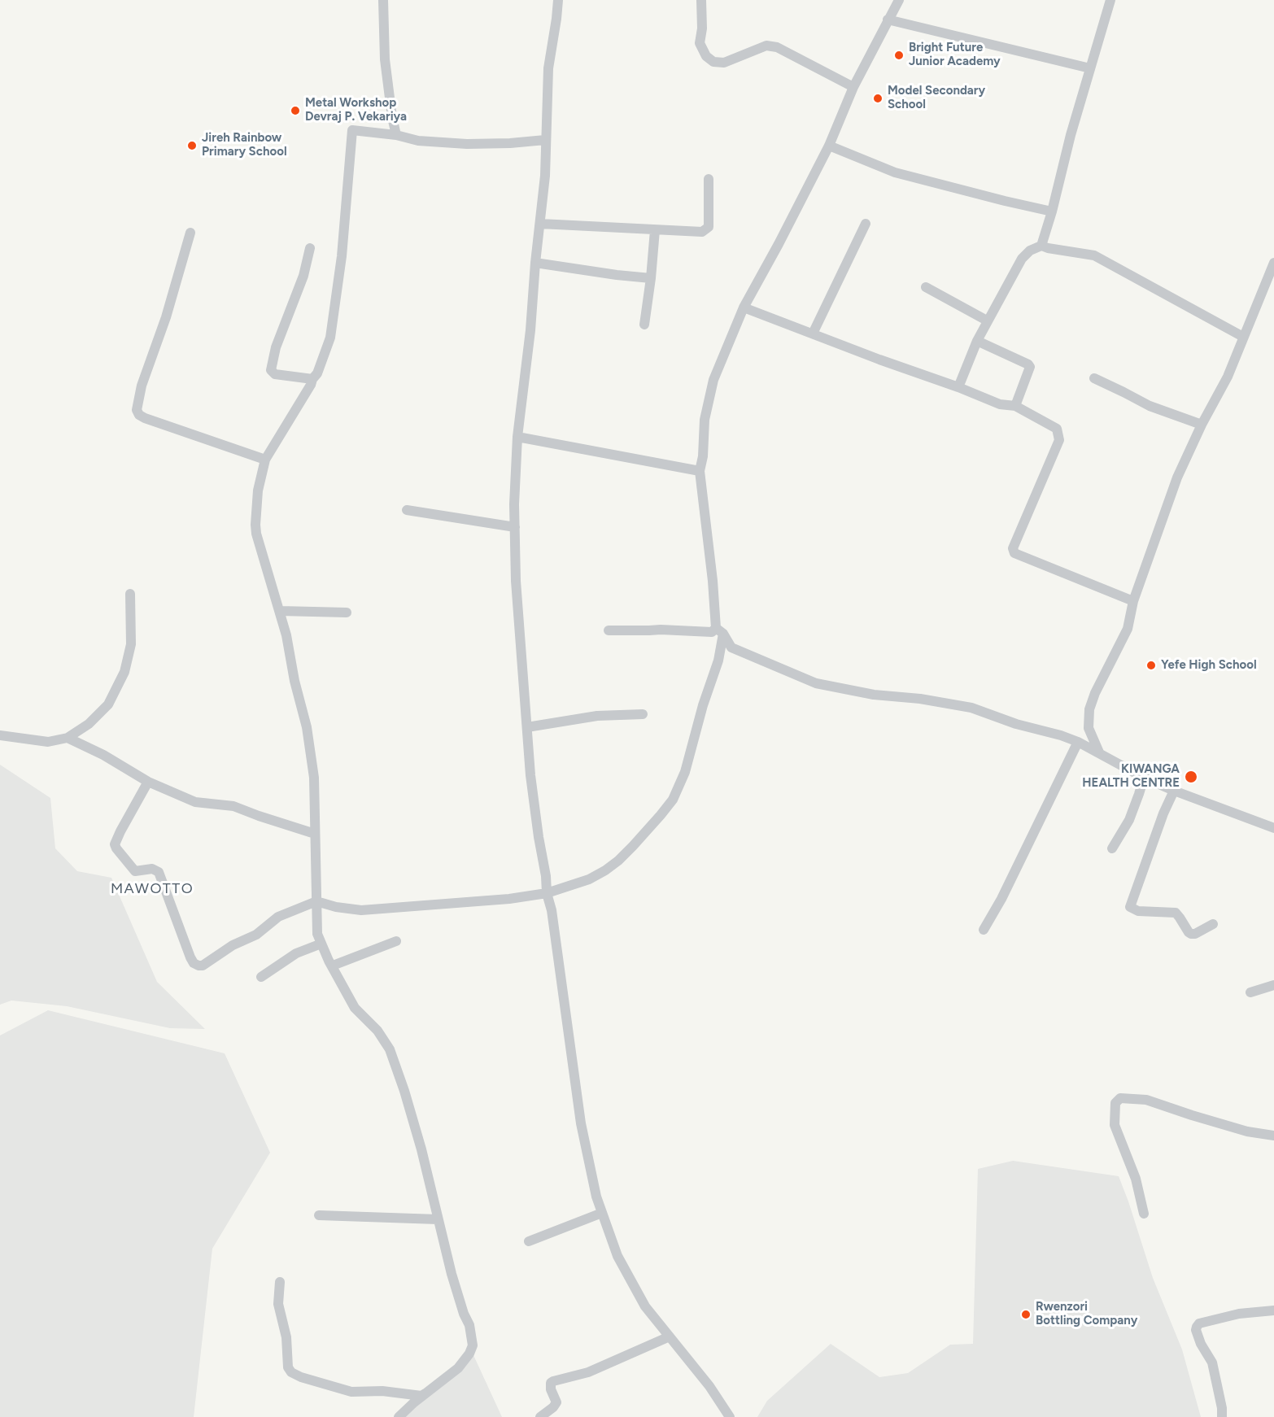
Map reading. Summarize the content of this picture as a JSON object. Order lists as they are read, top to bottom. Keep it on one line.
{"districts":["MAWOTTO"],"places":["Bright Future Junior Academy","Model Secondary School","Metal Workshop Devraj P. Vekariya","Jireh Rainbow Primary School","Yefe High School","KIWANGA HEALTH CENTRE","Rwenzori Bottling Company"]}
